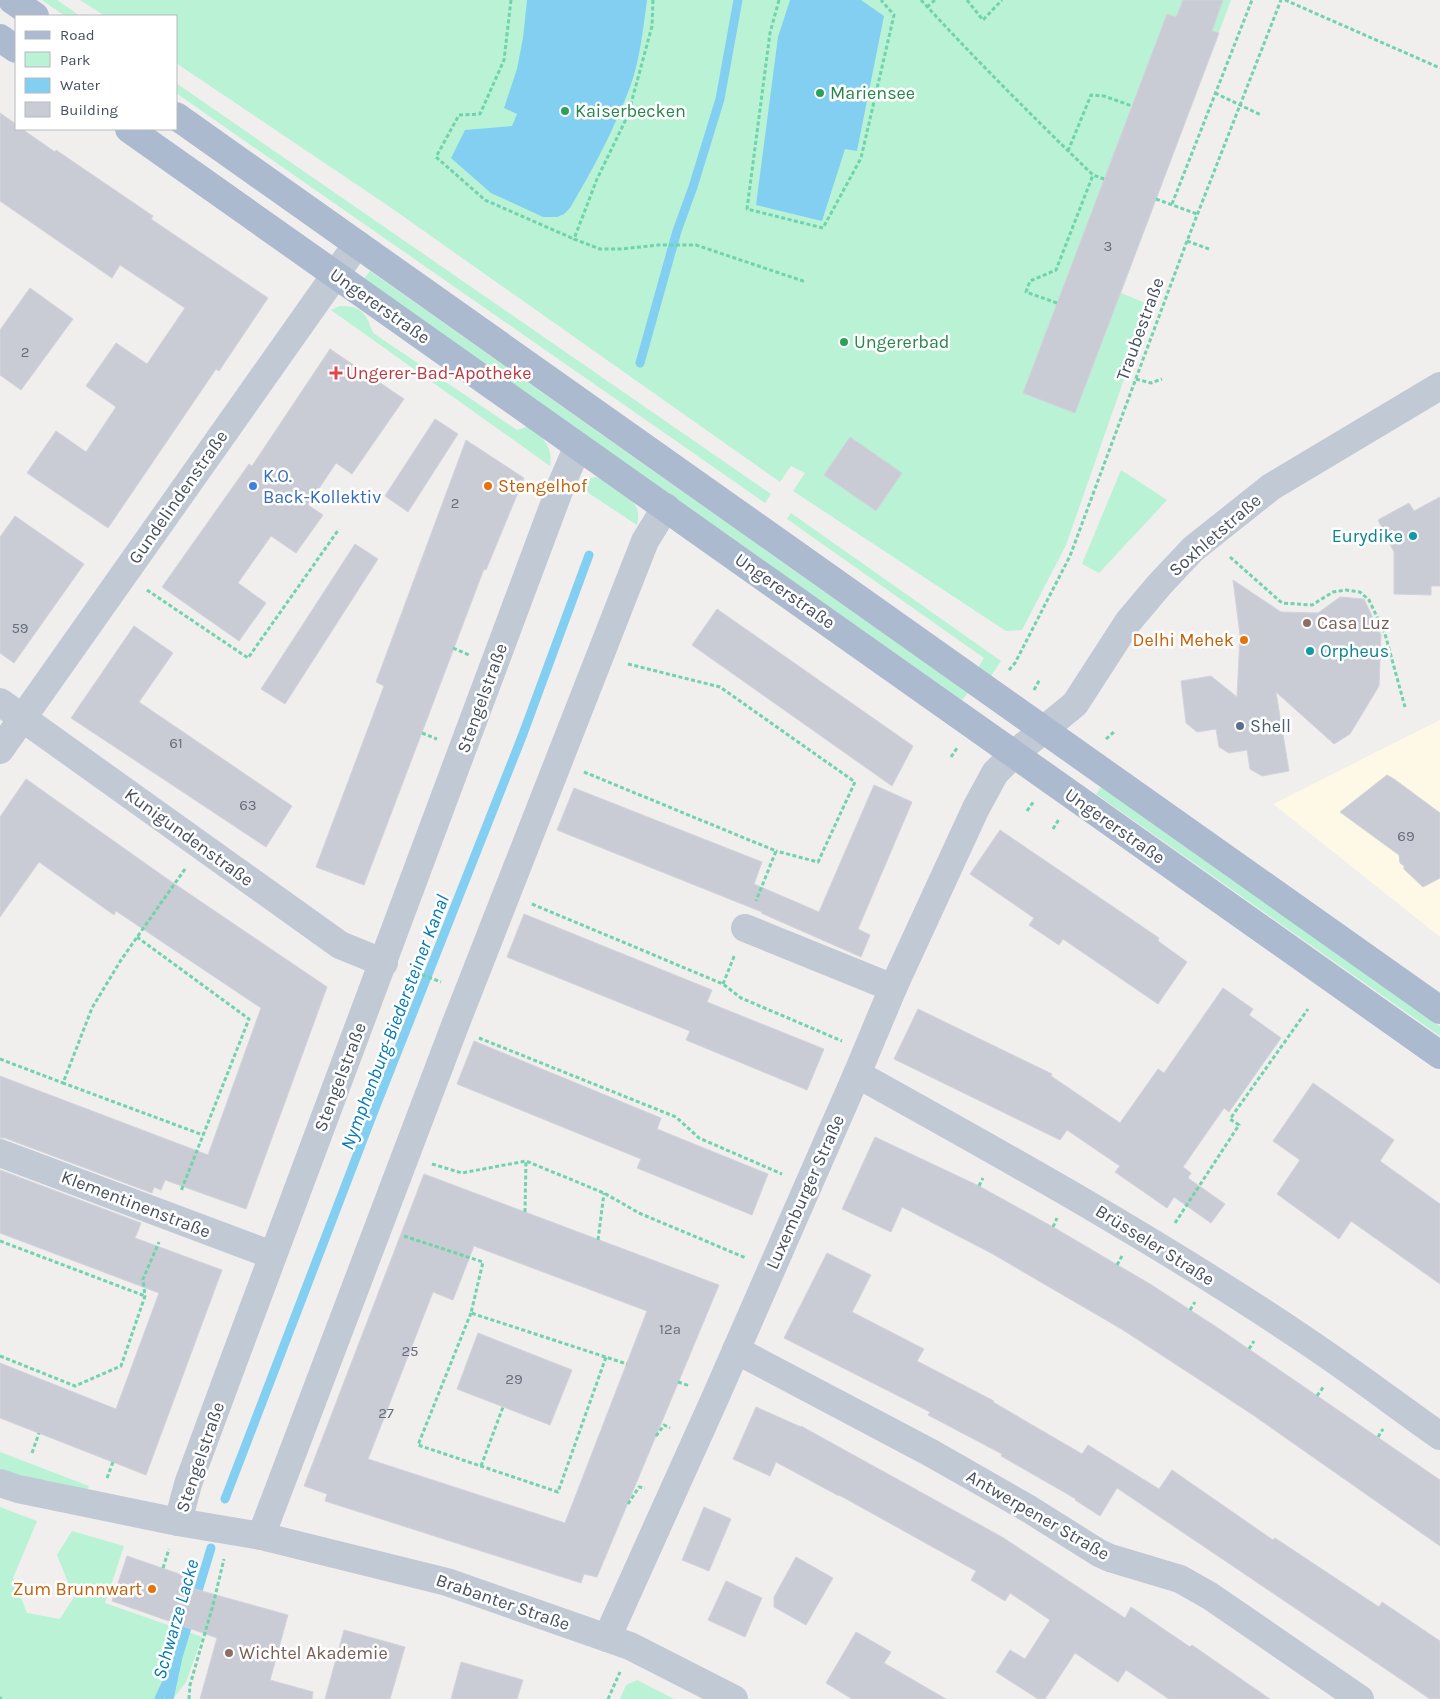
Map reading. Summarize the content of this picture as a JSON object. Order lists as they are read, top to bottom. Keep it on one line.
{"streets":{"main road":["Ungererstraße"],"street":["Gundelindenstraße","Soxhletstraße","Stengelstraße","Kunigundenstraße","Luxemburger Straße","Klementinenstraße","Brüsseler Straße","Antwerpener Straße","Brabanter Straße"],"path":["Traubestraße"]},"crossings":[["Ungererstraße","Gundelindenstraße"],["Ungererstraße","Soxhletstraße"],["Ungererstraße","Stengelstraße"],["Ungererstraße","Luxemburger Straße"],["Gundelindenstraße","Kunigundenstraße"],["Soxhletstraße","Luxemburger Straße"],["Stengelstraße","Kunigundenstraße"],["Stengelstraße","Klementinenstraße"],["Stengelstraße","Brabanter Straße"],["Luxemburger Straße","Brüsseler Straße"],["Luxemburger Straße","Antwerpener Straße"],["Luxemburger Straße","Brabanter Straße"]],"water":["Nymphenburg-Biedersteiner Kanal","Schwarze Lacke"],"places":{"other":["Mariensee","Kaiserbecken","Ungererbad","K.O. Back-Kollektiv","Stengelhof","Eurydike","Casa Luz","Delhi Mehek","Orpheus","Shell","Zum Brunnwart","Wichtel Akademie"],"health":["Ungerer-Bad-Apotheke"]},"house_numbers":["3","2","2","59","61","63","69","12a","25","29","27"],"legend":["Road","Park","Water","Building"]}
